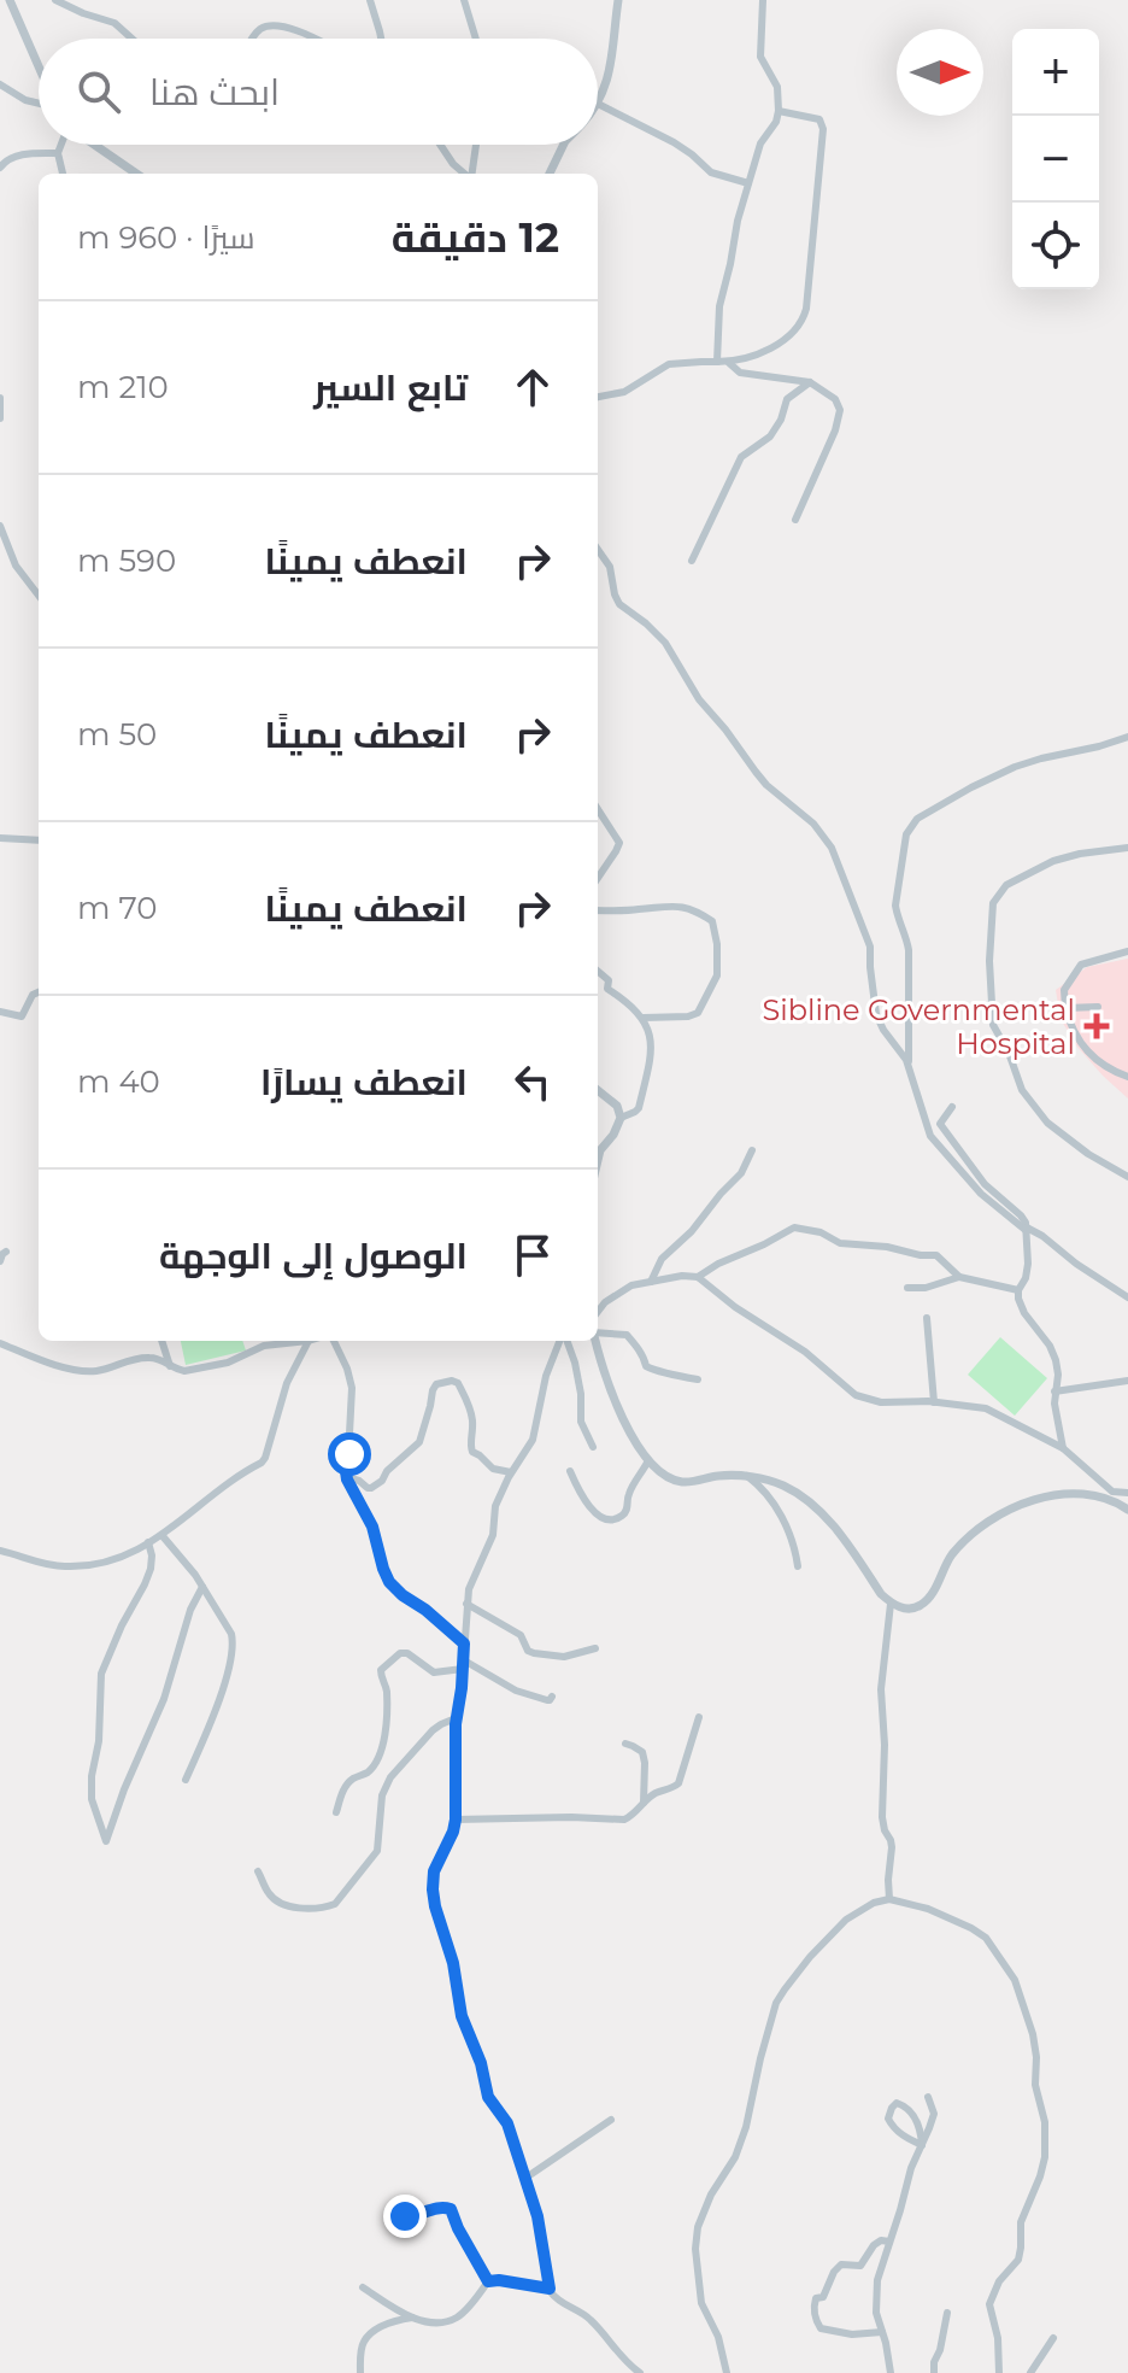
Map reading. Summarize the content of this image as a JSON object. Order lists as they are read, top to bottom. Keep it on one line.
{"places":{"health":["Sibline Governmental Hospital"]},"north":"right","page":{"map_buttons":["+","−"],"search":"ابحث هنا","heading":["12 دقيقة","سيرًا · 960 m"],"list":[["تابع السير","210 m"],["انعطف يمينًا","590 m"],["انعطف يمينًا","50 m"],["انعطف يمينًا","70 m"],["انعطف يسارًا","40 m"],"الوصول إلى الوجهة"]}}
